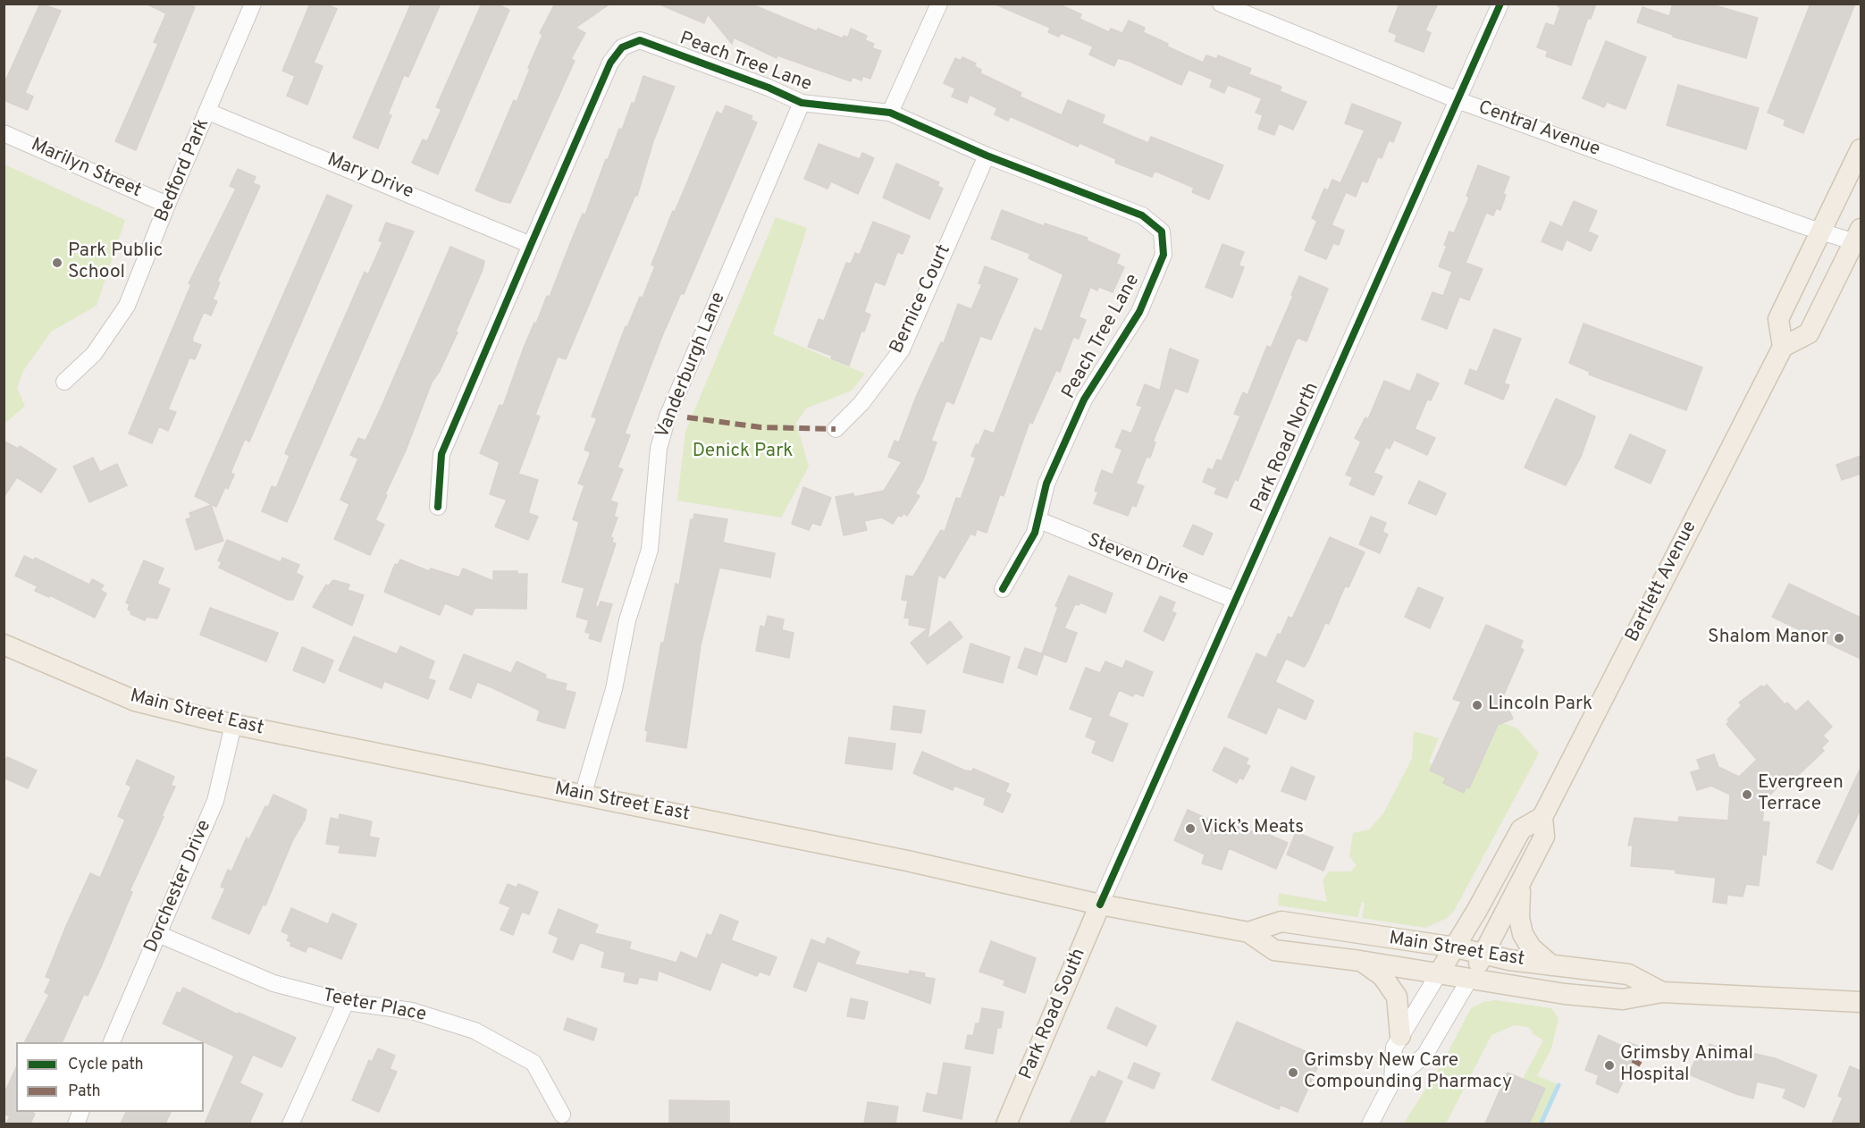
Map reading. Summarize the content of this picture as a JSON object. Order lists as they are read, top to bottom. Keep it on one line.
{"streets":{"main road":["Bartlett Avenue","Main Street East","Park Road South"],"street":["Peach Tree Lane","Central Avenue","Marilyn Street","Bedford Park","Mary Drive","Bernice Court","Vanderburgh Lane","Park Road North","Steven Drive","Dorchester Drive","Teeter Place"]},"crossings":[["Peach Tree Lane","Mary Drive"],["Peach Tree Lane","Bernice Court"],["Peach Tree Lane","Vanderburgh Lane"],["Peach Tree Lane","Steven Drive"],["Central Avenue","Park Road North"],["Marilyn Street","Bedford Park"],["Bedford Park","Mary Drive"],["Vanderburgh Lane","Main Street East"],["Park Road North","Steven Drive"],["Park Road North","Main Street East"],["Park Road North","Park Road South"],["Bartlett Avenue","Main Street East"],["Main Street East","Dorchester Drive"],["Main Street East","Park Road South"],["Dorchester Drive","Teeter Place"]],"parks":["Denick Park"],"places":["Park Public School","Shalom Manor","Lincoln Park","Evergreen Terrace","Vick’s Meats","Grimsby Animal Hospital","Grimsby New Care Compounding Pharmacy"],"legend":["Cycle path","Path"]}
